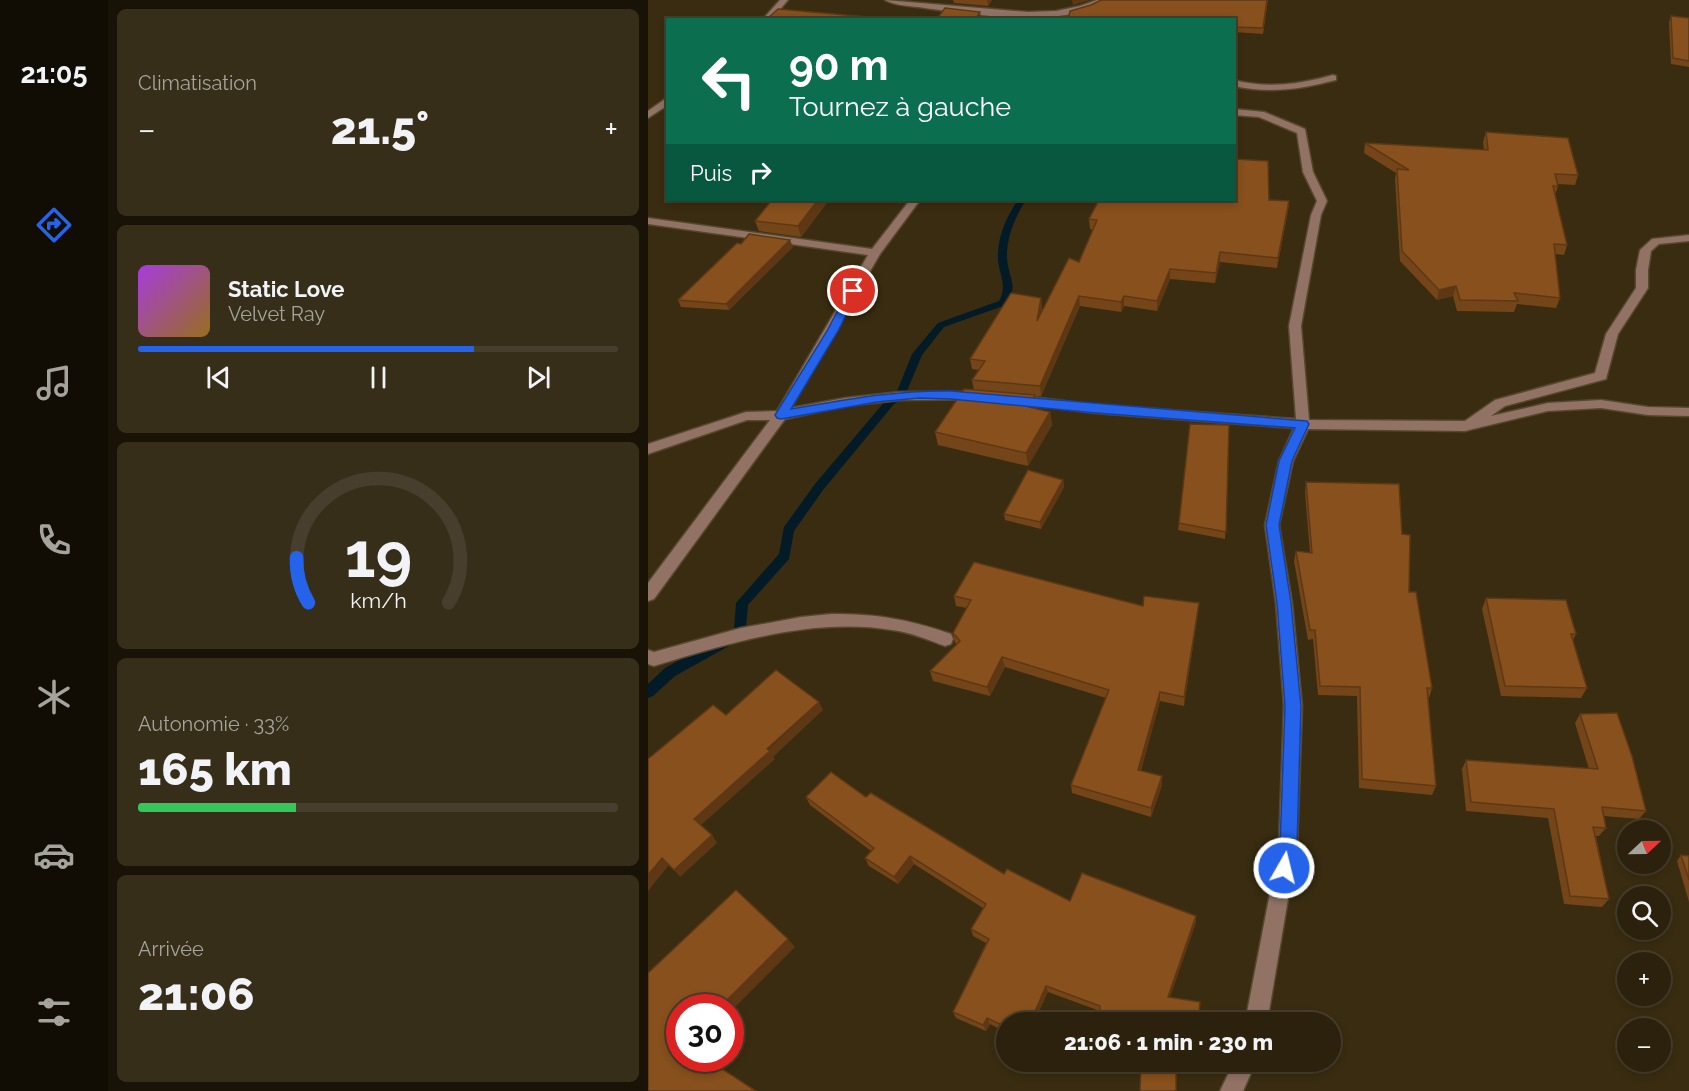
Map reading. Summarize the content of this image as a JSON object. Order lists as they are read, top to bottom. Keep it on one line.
{"north":"right","page":{"tabs":"21:05","tile":["Climatisation",["Autonomie · 33%","165 km"],["Arrivée","21:06"]],"turn":["90 m","Tournez à gauche"],"heat":["−","21.5°","+"],"then":"Puis","song":["Static Love","Velvet Ray"],"map_buttons":["+","−"],"limit":"30","trip":"21:06 · 1 min · 230 m","gauge":["19","km/h"]}}
